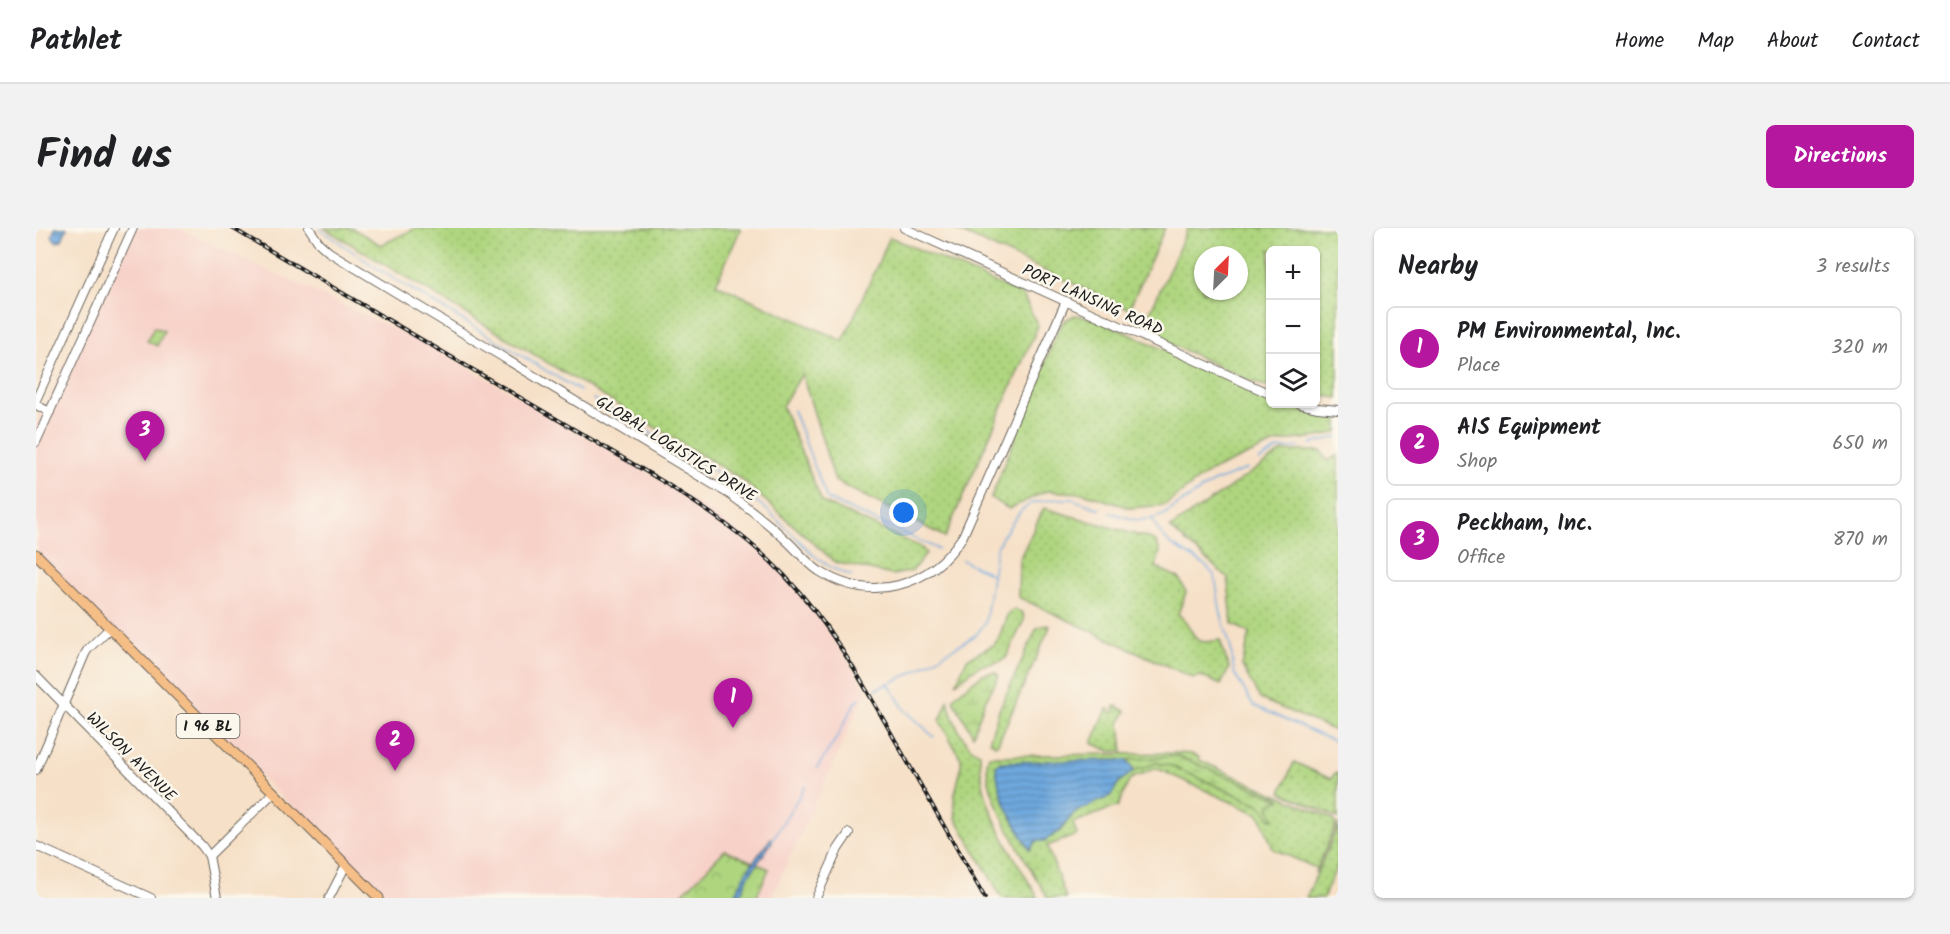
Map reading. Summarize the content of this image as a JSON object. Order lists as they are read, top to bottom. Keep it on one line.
{"streets":{"main road":["I 96 BL"],"street":["PORT LANSING ROAD","GLOBAL LOGISTICS DRIVE","WILSON AVENUE"]},"crossings":[["PORT LANSING ROAD","GLOBAL LOGISTICS DRIVE"]],"north":"top right","page":{"header":"Pathlet","nav":["Home","Map","About","Contact"],"title":"Find us","buttons":"Directions","heading":["Nearby","3 results"],"map_buttons":["+","−"],"list":[{"mark":"1","name":"PM Environmental, Inc.","note":"Place","value":"320 m"},{"mark":"2","name":"AIS Equipment","note":"Shop","value":"650 m"},{"mark":"3","name":"Peckham, Inc.","note":"Office","value":"870 m"}],"pins":["3","1","2"]}}
